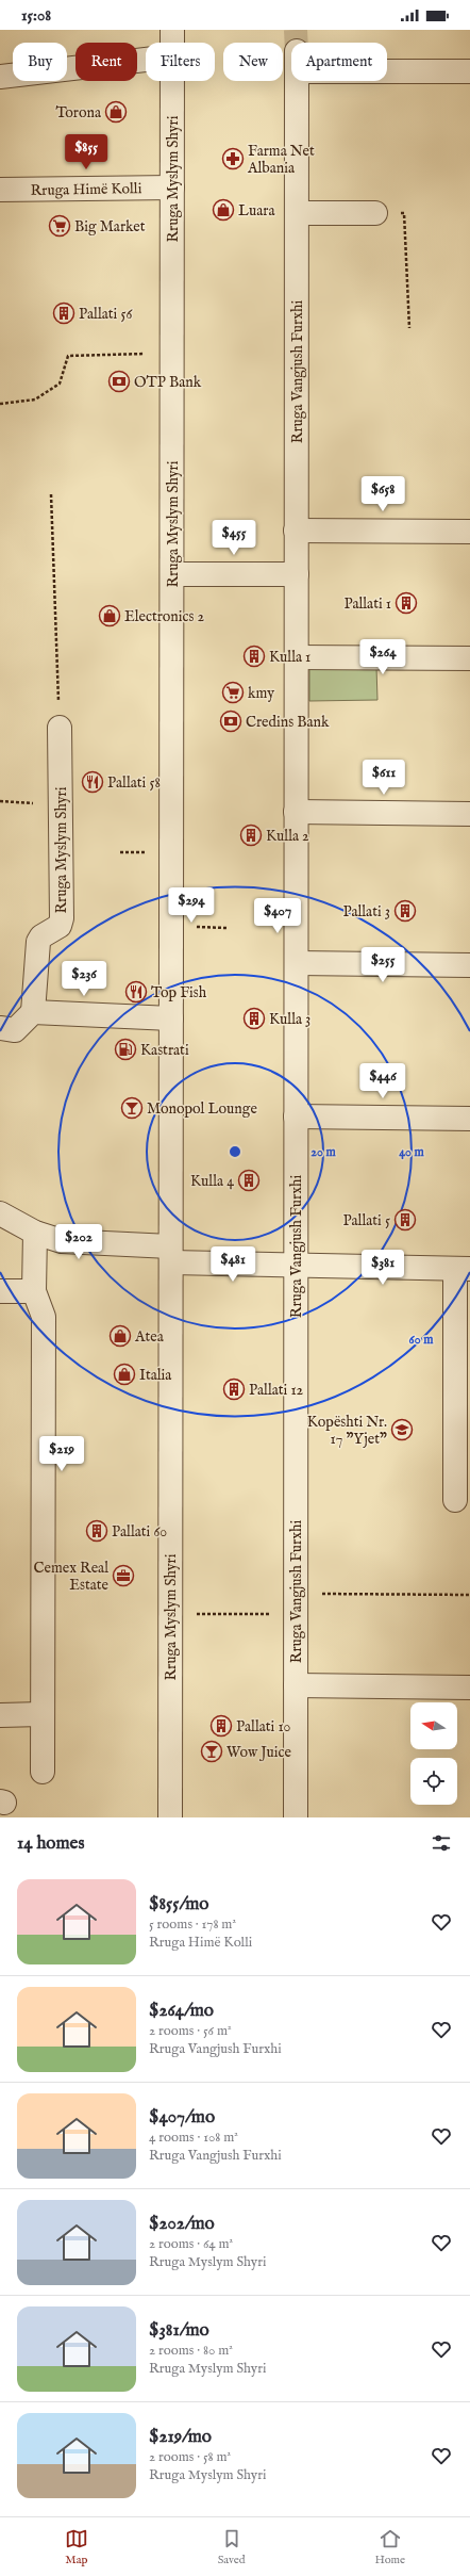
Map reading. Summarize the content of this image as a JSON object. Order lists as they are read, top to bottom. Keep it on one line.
{"streets":{"street":["Rruga Myslym Shyri","Rruga Himë Kolli","Rruga Vangjush Furxhi"]},"crossings":[["Rruga Myslym Shyri","Rruga Himë Kolli"]],"places":{"shop":["Torona","Luara","Electronics 2","Atea","Italia"],"pharmacy":["Farma Net Albania"],"supermarket":["Big Market","kmy"],"building":["Pallati 56","Pallati 1","Kulla 1","Kulla 2","Pallati 3","Kulla 3","Kulla 4","Pallati 5","Pallati 12","Pallati 60","Pallati 10"],"bank":["OTP Bank","Credins Bank"],"restaurant":["Pallati 58","Top Fish"],"fuel station":["Kastrati"],"bar":["Monopol Lounge","Wow Juice"],"school or university":["Kopështi Nr. 17 \"Yjet\""],"office":["Cemex Real Estate"]},"north":"left","page":{"status":"15:08","chip":["Buy","Rent","Filters","New","Apartment"],"price":["$855","$658","$455","$264","$611","$294","$407","$255","$236","$446","$202","$481","$381","$219"],"heading":"14 homes","list":[{"name":"$855/mo","note":"5 rooms · 178 m² · Rruga Himë Kolli"},{"name":"$264/mo","note":"2 rooms · 56 m² · Rruga Vangjush Furxhi"},{"name":"$407/mo","note":"4 rooms · 108 m² · Rruga Vangjush Furxhi"},{"name":"$202/mo","note":"2 rooms · 64 m² · Rruga Myslym Shyri"},{"name":"$381/mo","note":"2 rooms · 80 m² · Rruga Myslym Shyri"},{"name":"$219/mo","note":"2 rooms · 58 m² · Rruga Myslym Shyri"}],"tabs":["Map","Saved","Home"]},"rings":["20 m","40 m","60 m"]}
